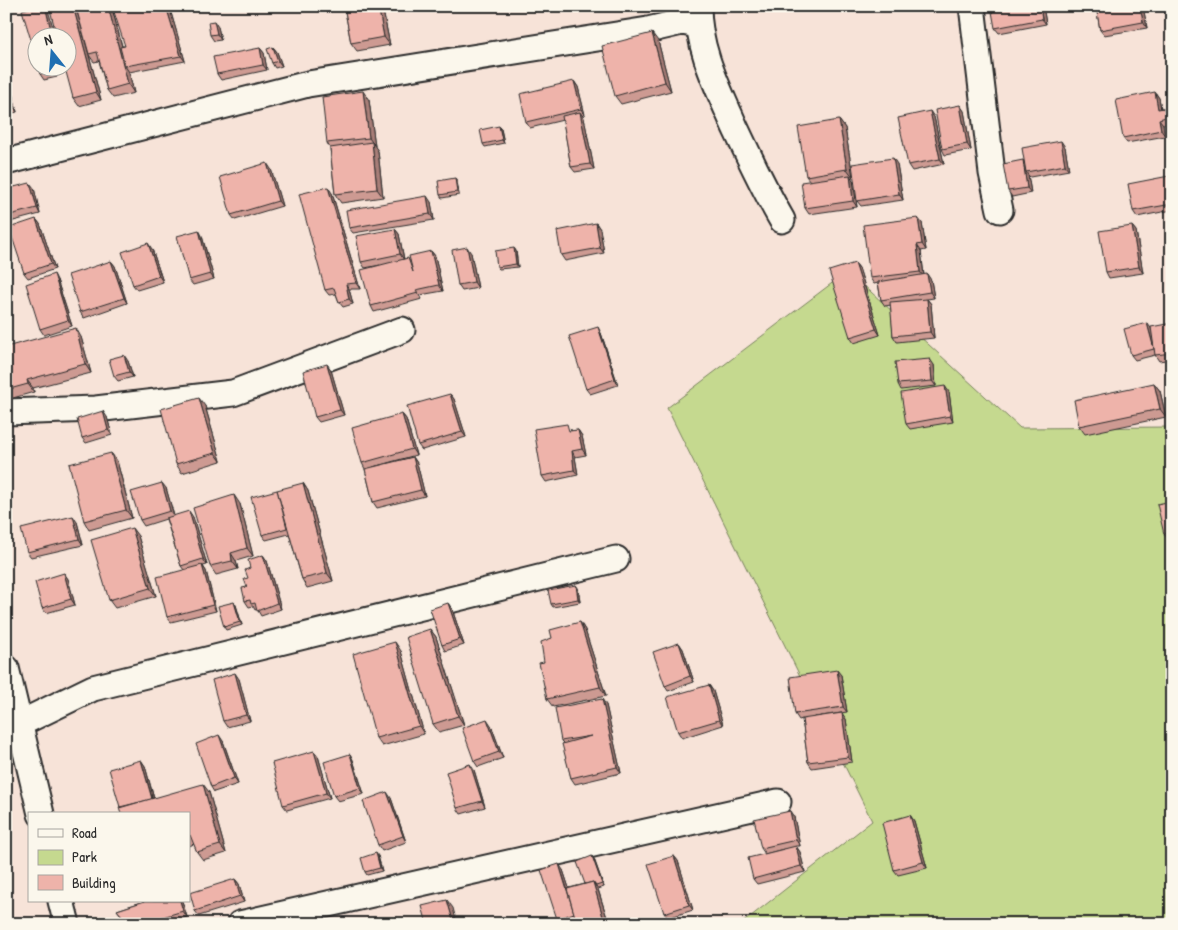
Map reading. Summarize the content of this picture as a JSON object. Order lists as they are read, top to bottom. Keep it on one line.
{"legend":["Road","Park","Building"],"north":"top"}
